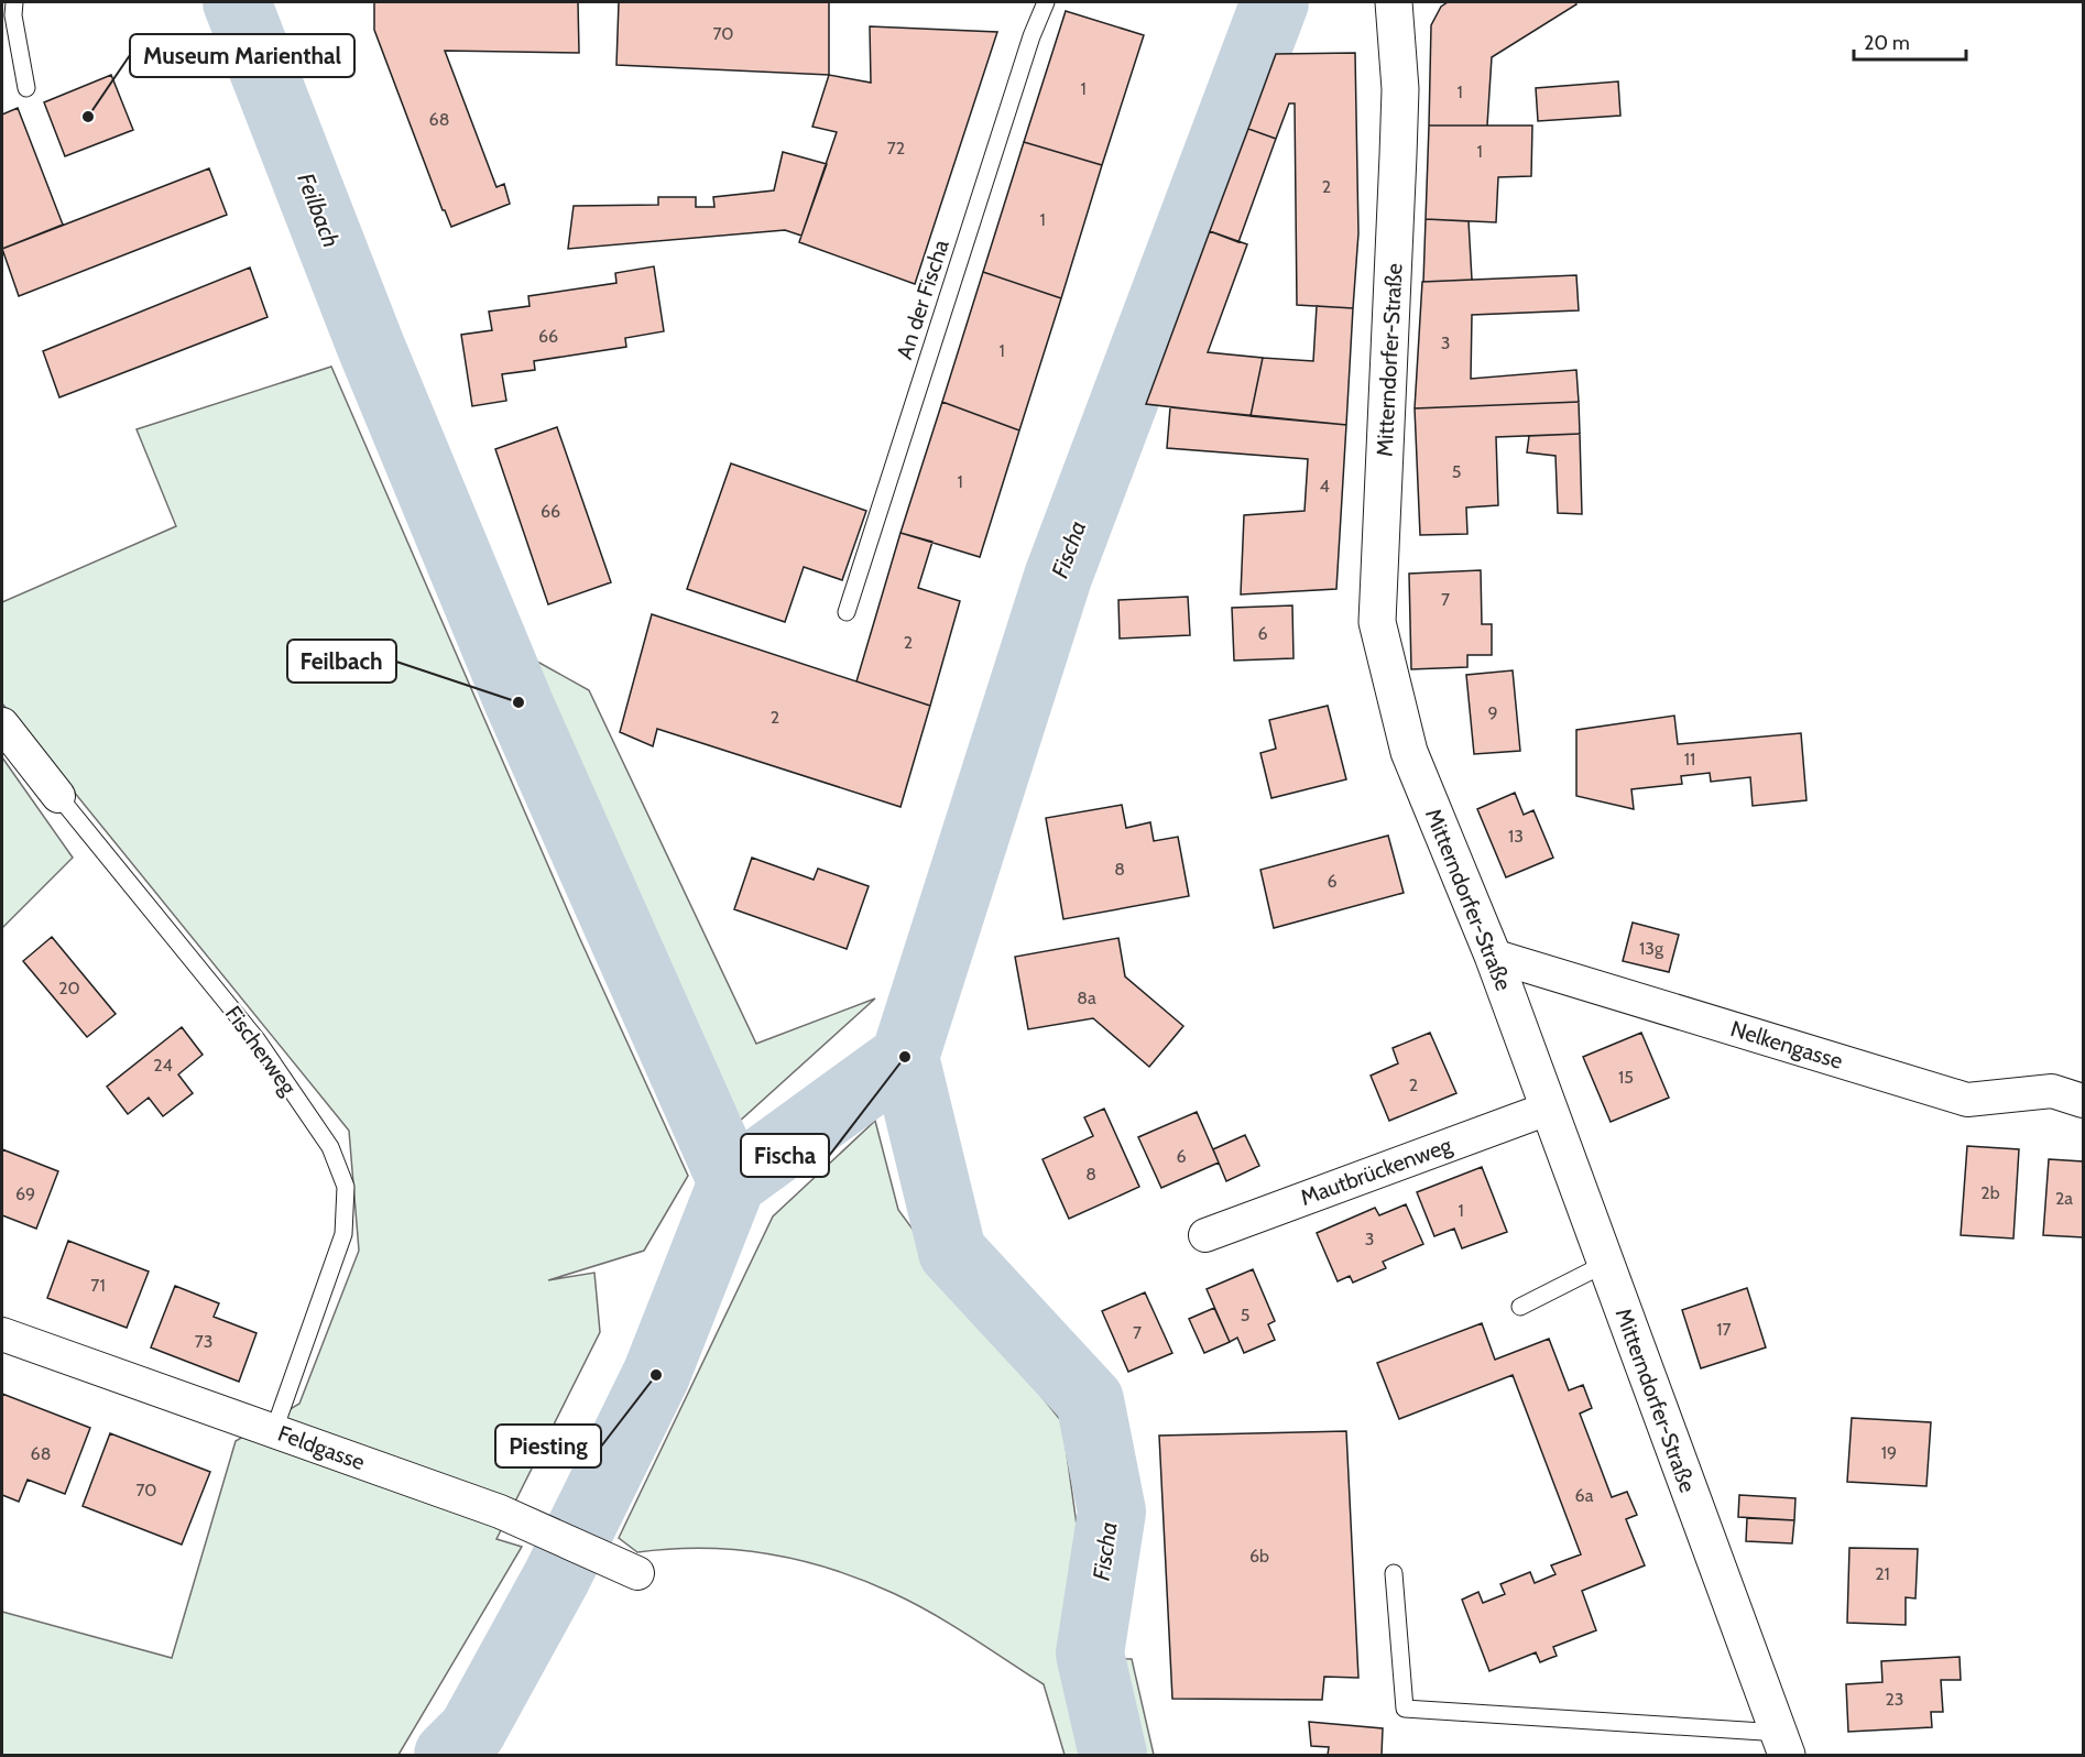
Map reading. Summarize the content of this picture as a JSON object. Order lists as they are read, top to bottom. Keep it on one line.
{"streets":{"street":["Mitterndorfer-Straße","Nelkengasse","Fischerweg","Mautbrückenweg","Feldgasse"],"lane":["An der Fischa"]},"crossings":[["Mitterndorfer-Straße","Nelkengasse"],["Mitterndorfer-Straße","Mautbrückenweg"],["Fischerweg","Feldgasse"]],"water":["Feilbach","Fischa"],"places":["Museum Marienthal","Feilbach","Fischa","Piesting"],"house_numbers":["70","1","1","68","72","1","2","1","66","3","1","5","1","4","66","7","6","2","9","2","11","13","8","6","13g","20","8a","24","15","2","6","8","2b","69","2a","1","3","71","5","17","7","73","19","68","70","6a","6b","21","23"],"scale_bar":"20 m"}
